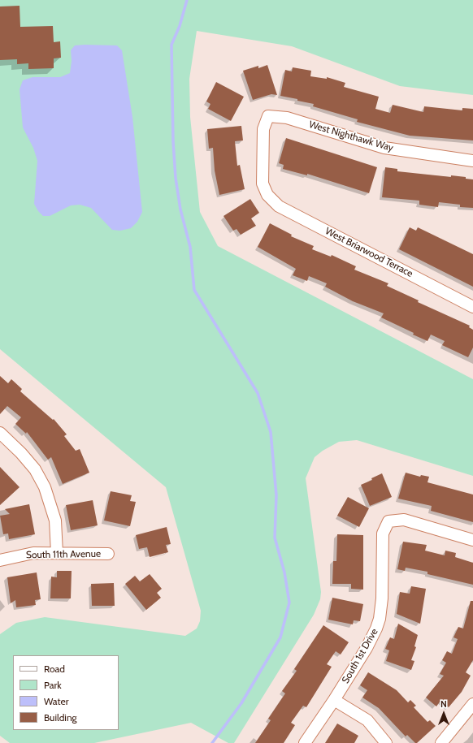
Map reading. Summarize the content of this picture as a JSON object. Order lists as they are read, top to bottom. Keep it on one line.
{"streets":{"street":["West Nighthawk Way","West Briarwood Terrace","South 11th Avenue","South 1st Drive"]},"crossings":[["West Nighthawk Way","West Briarwood Terrace"]],"legend":["Road","Park","Water","Building"],"north":"top"}
